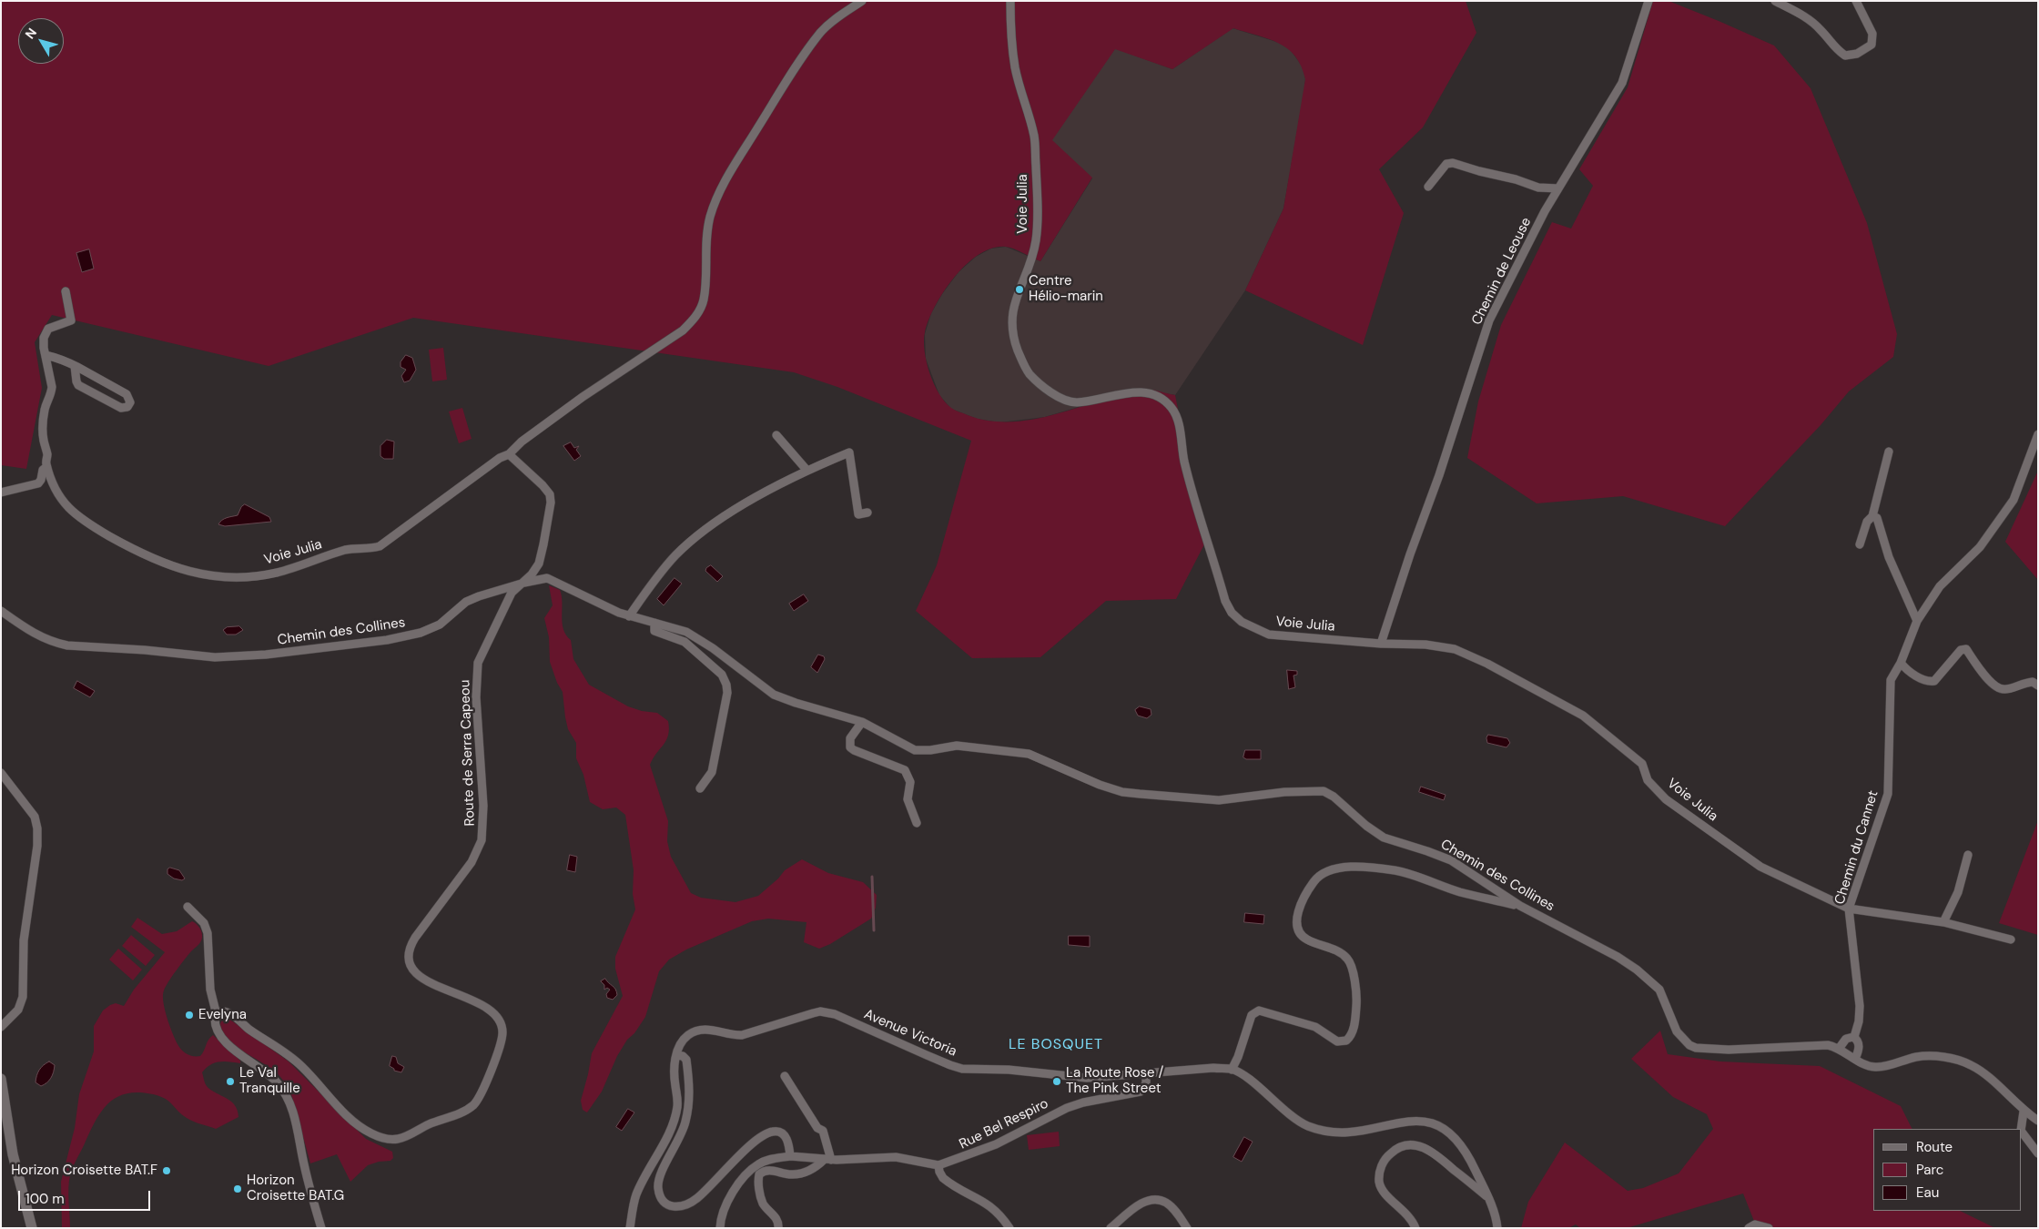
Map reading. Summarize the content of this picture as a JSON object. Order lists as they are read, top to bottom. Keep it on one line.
{"streets":{"street":["Voie Julia","Chemin de Leouse","Chemin des Collines","Route de Serra Capeou","Chemin du Cannet","Avenue Victoria","Rue Bel Respiro"]},"crossings":[["Voie Julia","Chemin de Leouse"],["Voie Julia","Route de Serra Capeou"],["Voie Julia","Chemin du Cannet"],["Chemin des Collines","Route de Serra Capeou"],["Chemin des Collines","Chemin du Cannet"],["Avenue Victoria","Rue Bel Respiro"]],"districts":["LE BOSQUET"],"places":["Centre Hélio-marin","Evelyna","Le Val Tranquille","La Route Rose / The Pink Street","Horizon Croisette BAT.F","Horizon Croisette BAT.G"],"legend":["Route","Parc","Eau"],"scale_bar":"100 m","north":"top left"}
